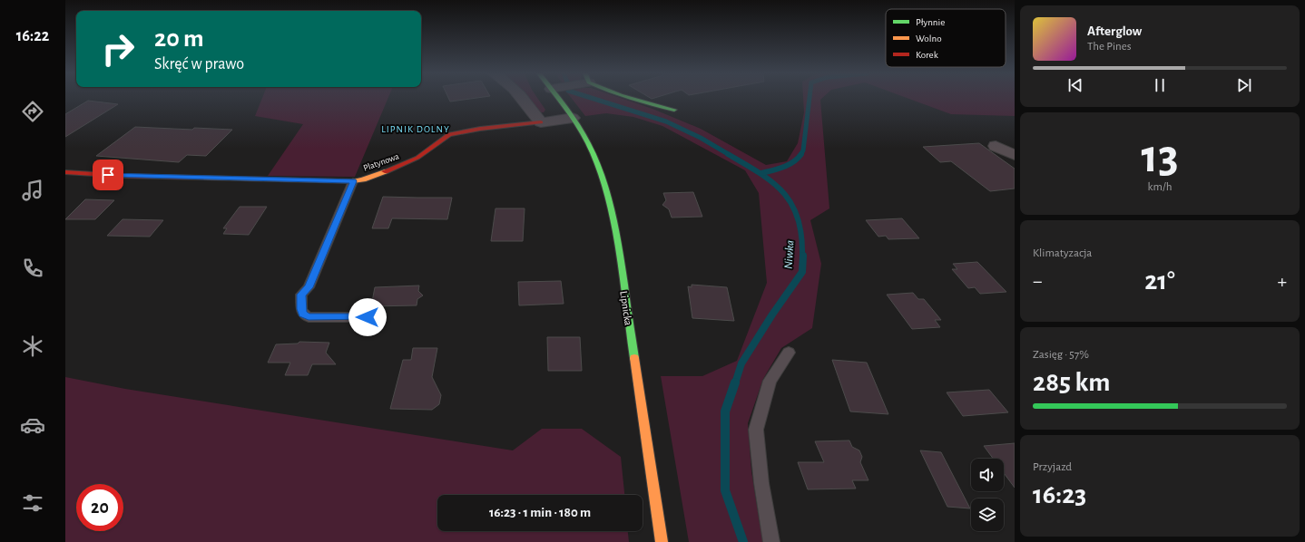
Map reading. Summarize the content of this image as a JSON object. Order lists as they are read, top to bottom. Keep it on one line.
{"streets":{"street":["Platynowa","Lipnicka"]},"districts":["LIPNIK DOLNY"],"water":["Niwka"],"legend":["Płynnie","Wolno","Korek"],"page":{"tabs":"16:22","turn":["20 m","Skręć w prawo"],"song":["Afterglow","The Pines"],"tile":[["13","km/h"],"Klimatyzacja",["Zasięg · 57%","285 km"],["Przyjazd","16:23"]],"heat":["−","21°","+"],"limit":"20","trip":"16:23 · 1 min · 180 m"}}
